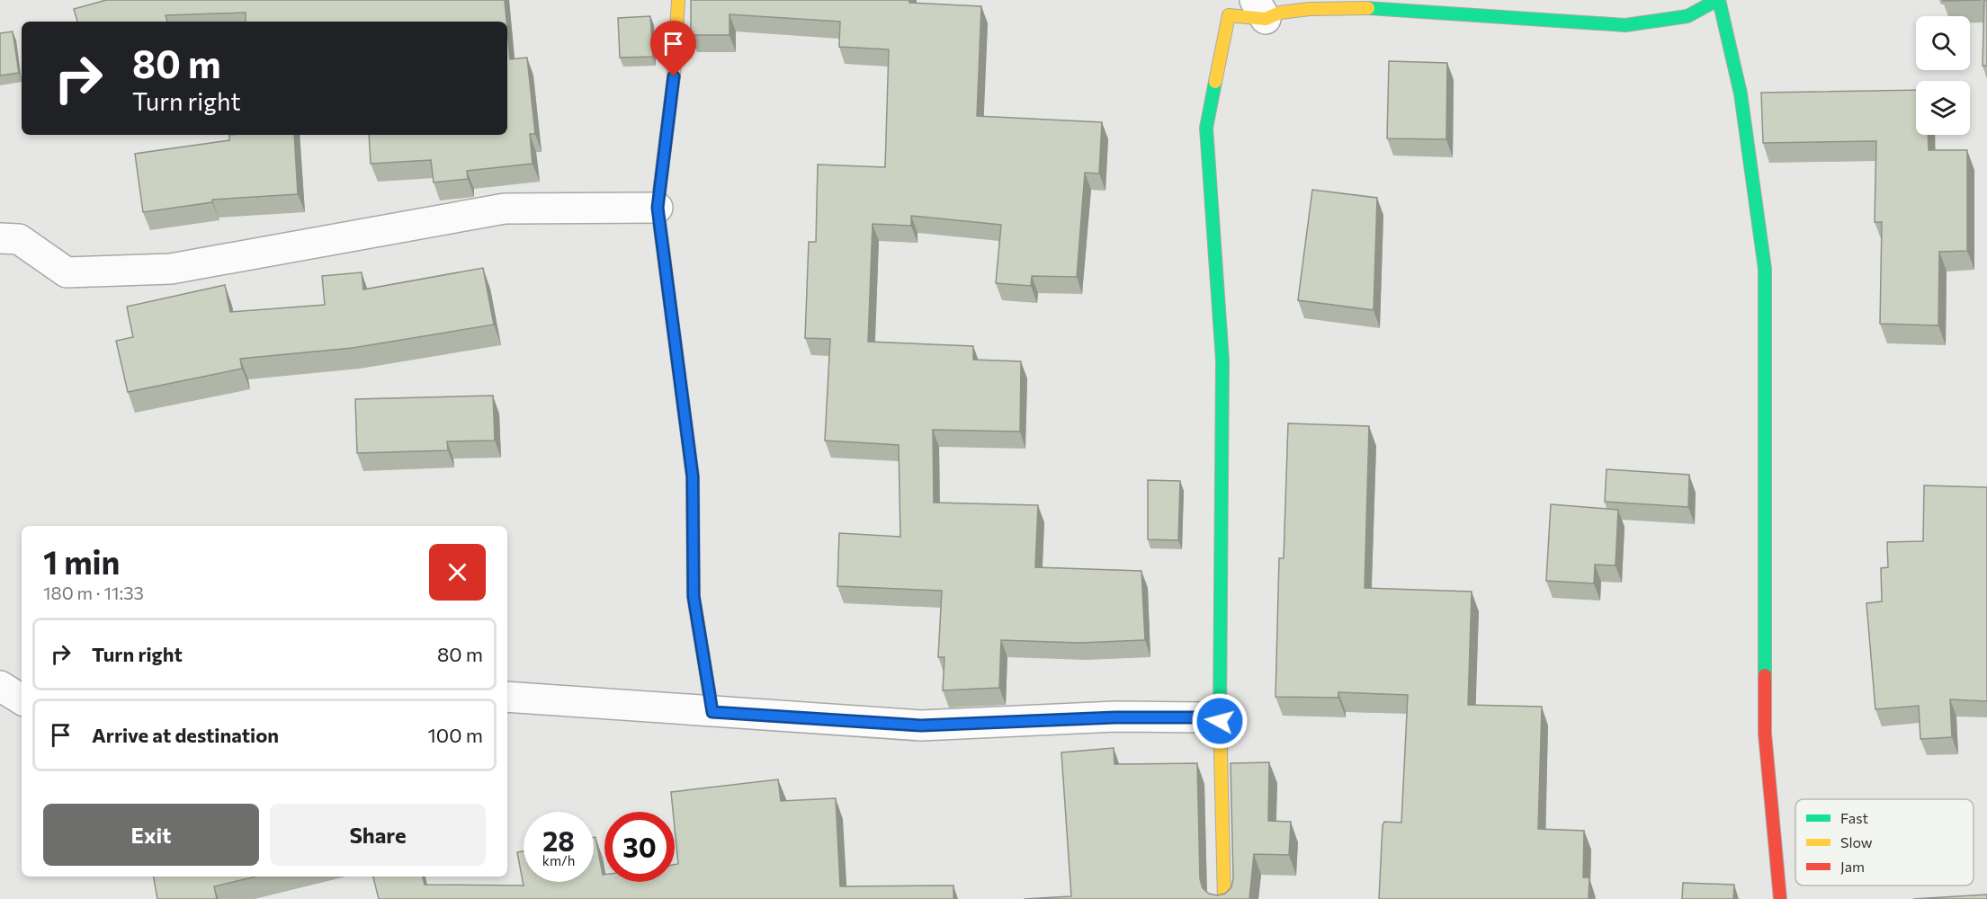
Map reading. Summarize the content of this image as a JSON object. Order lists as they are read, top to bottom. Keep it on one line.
{"legend":["Fast","Slow","Jam"],"page":{"turn":["80 m","Turn right"],"heading":["1 min","180 m · 11:33"],"list":[{"name":"Turn right","value":"80 m"},{"name":"Arrive at destination","value":"100 m"}],"buttons":["Exit","Share"],"speed":"28 km/h","limit":"30"}}
